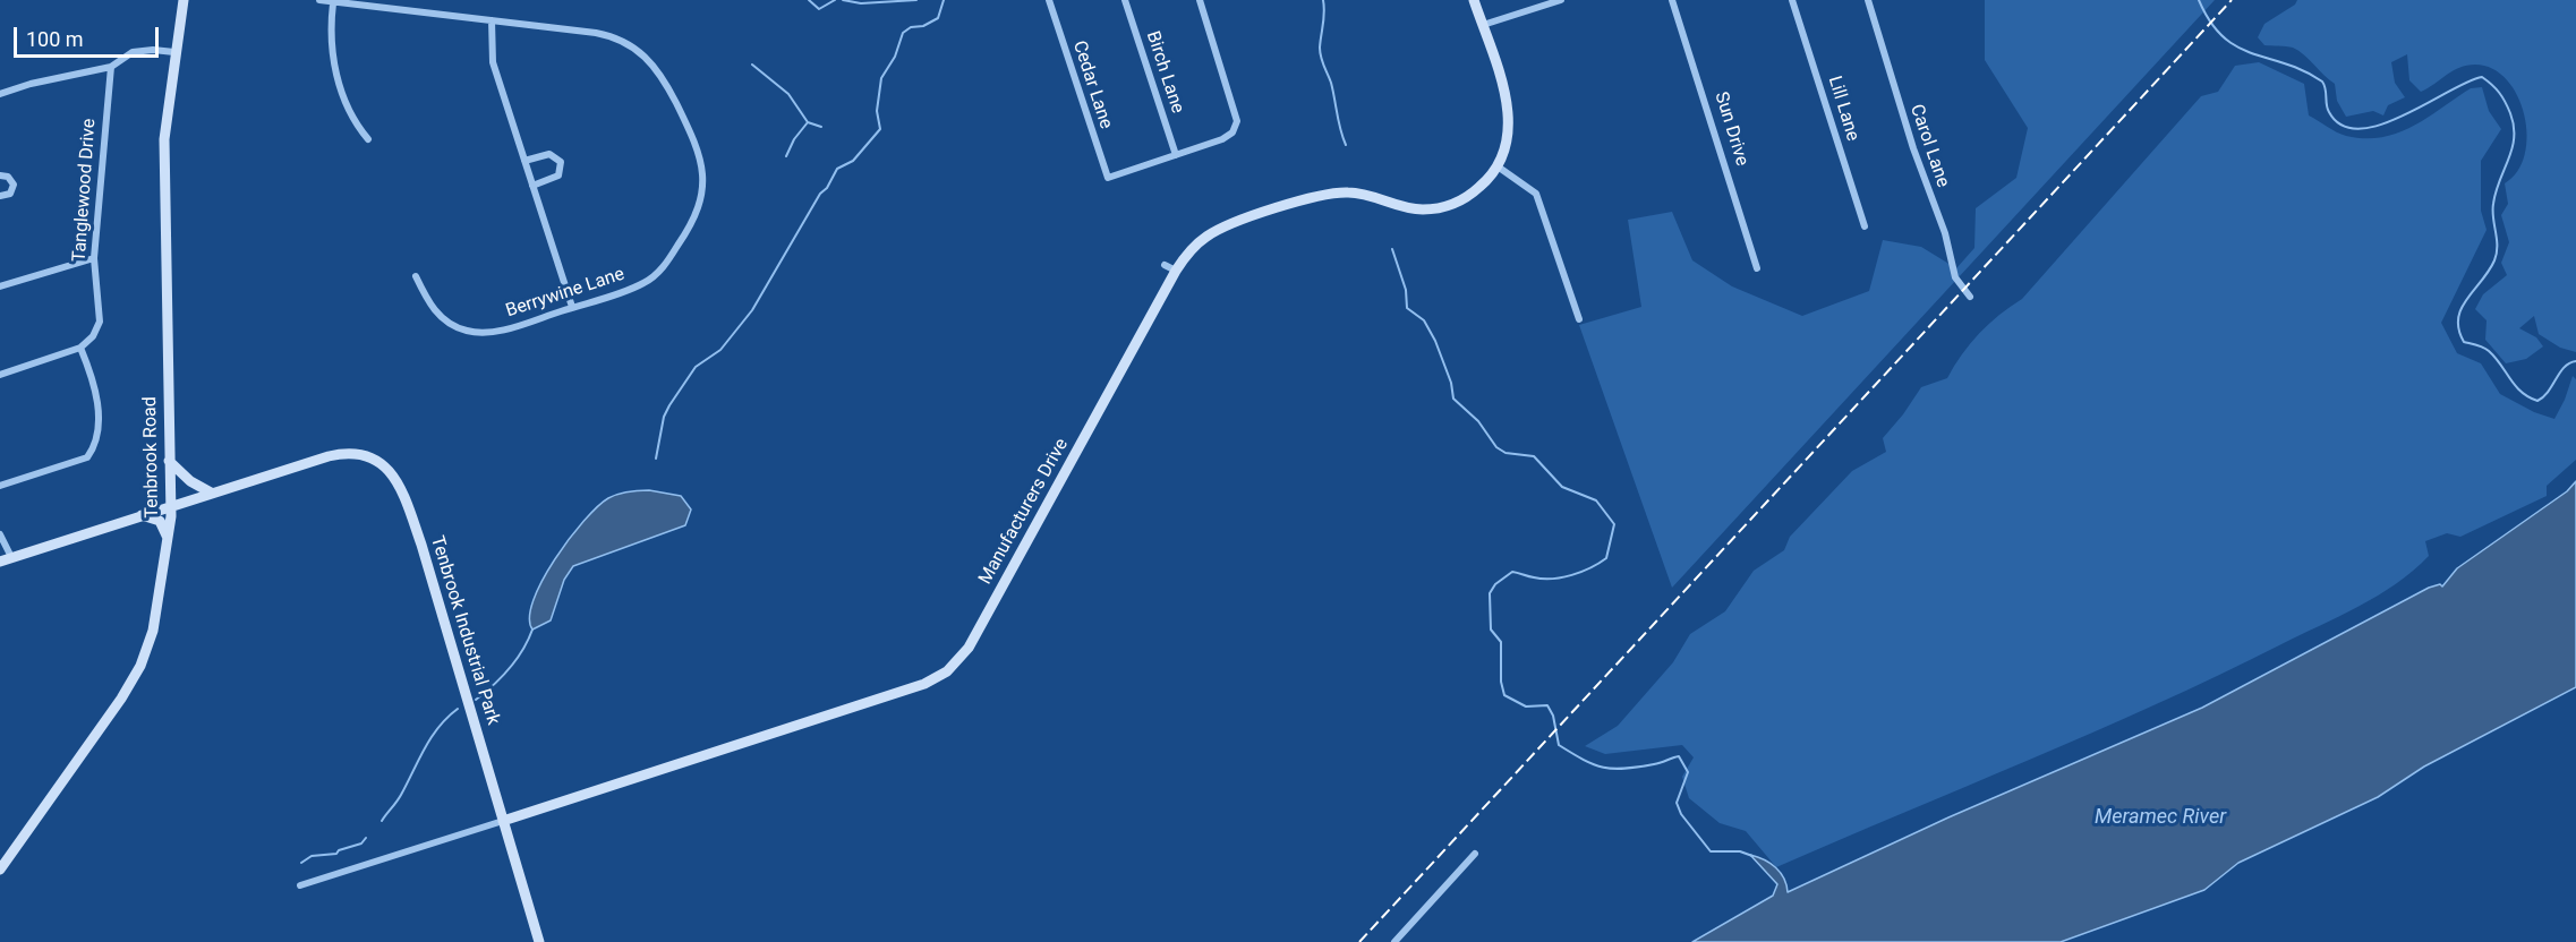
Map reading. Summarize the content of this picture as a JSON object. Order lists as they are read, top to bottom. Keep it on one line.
{"streets":{"street":["Birch Lane","Cedar Lane","Lill Lane","Sun Drive","Carol Lane","Tanglewood Drive","Berrywine Lane","Tenbrook Road","Manufacturers Drive","Tenbrook Industrial Park"]},"crossings":[["Birch Lane","Cedar Lane"],["Tenbrook Road","Tenbrook Industrial Park"],["Manufacturers Drive","Tenbrook Industrial Park"]],"water":["Meramec River"],"scale_bar":"100 m"}
